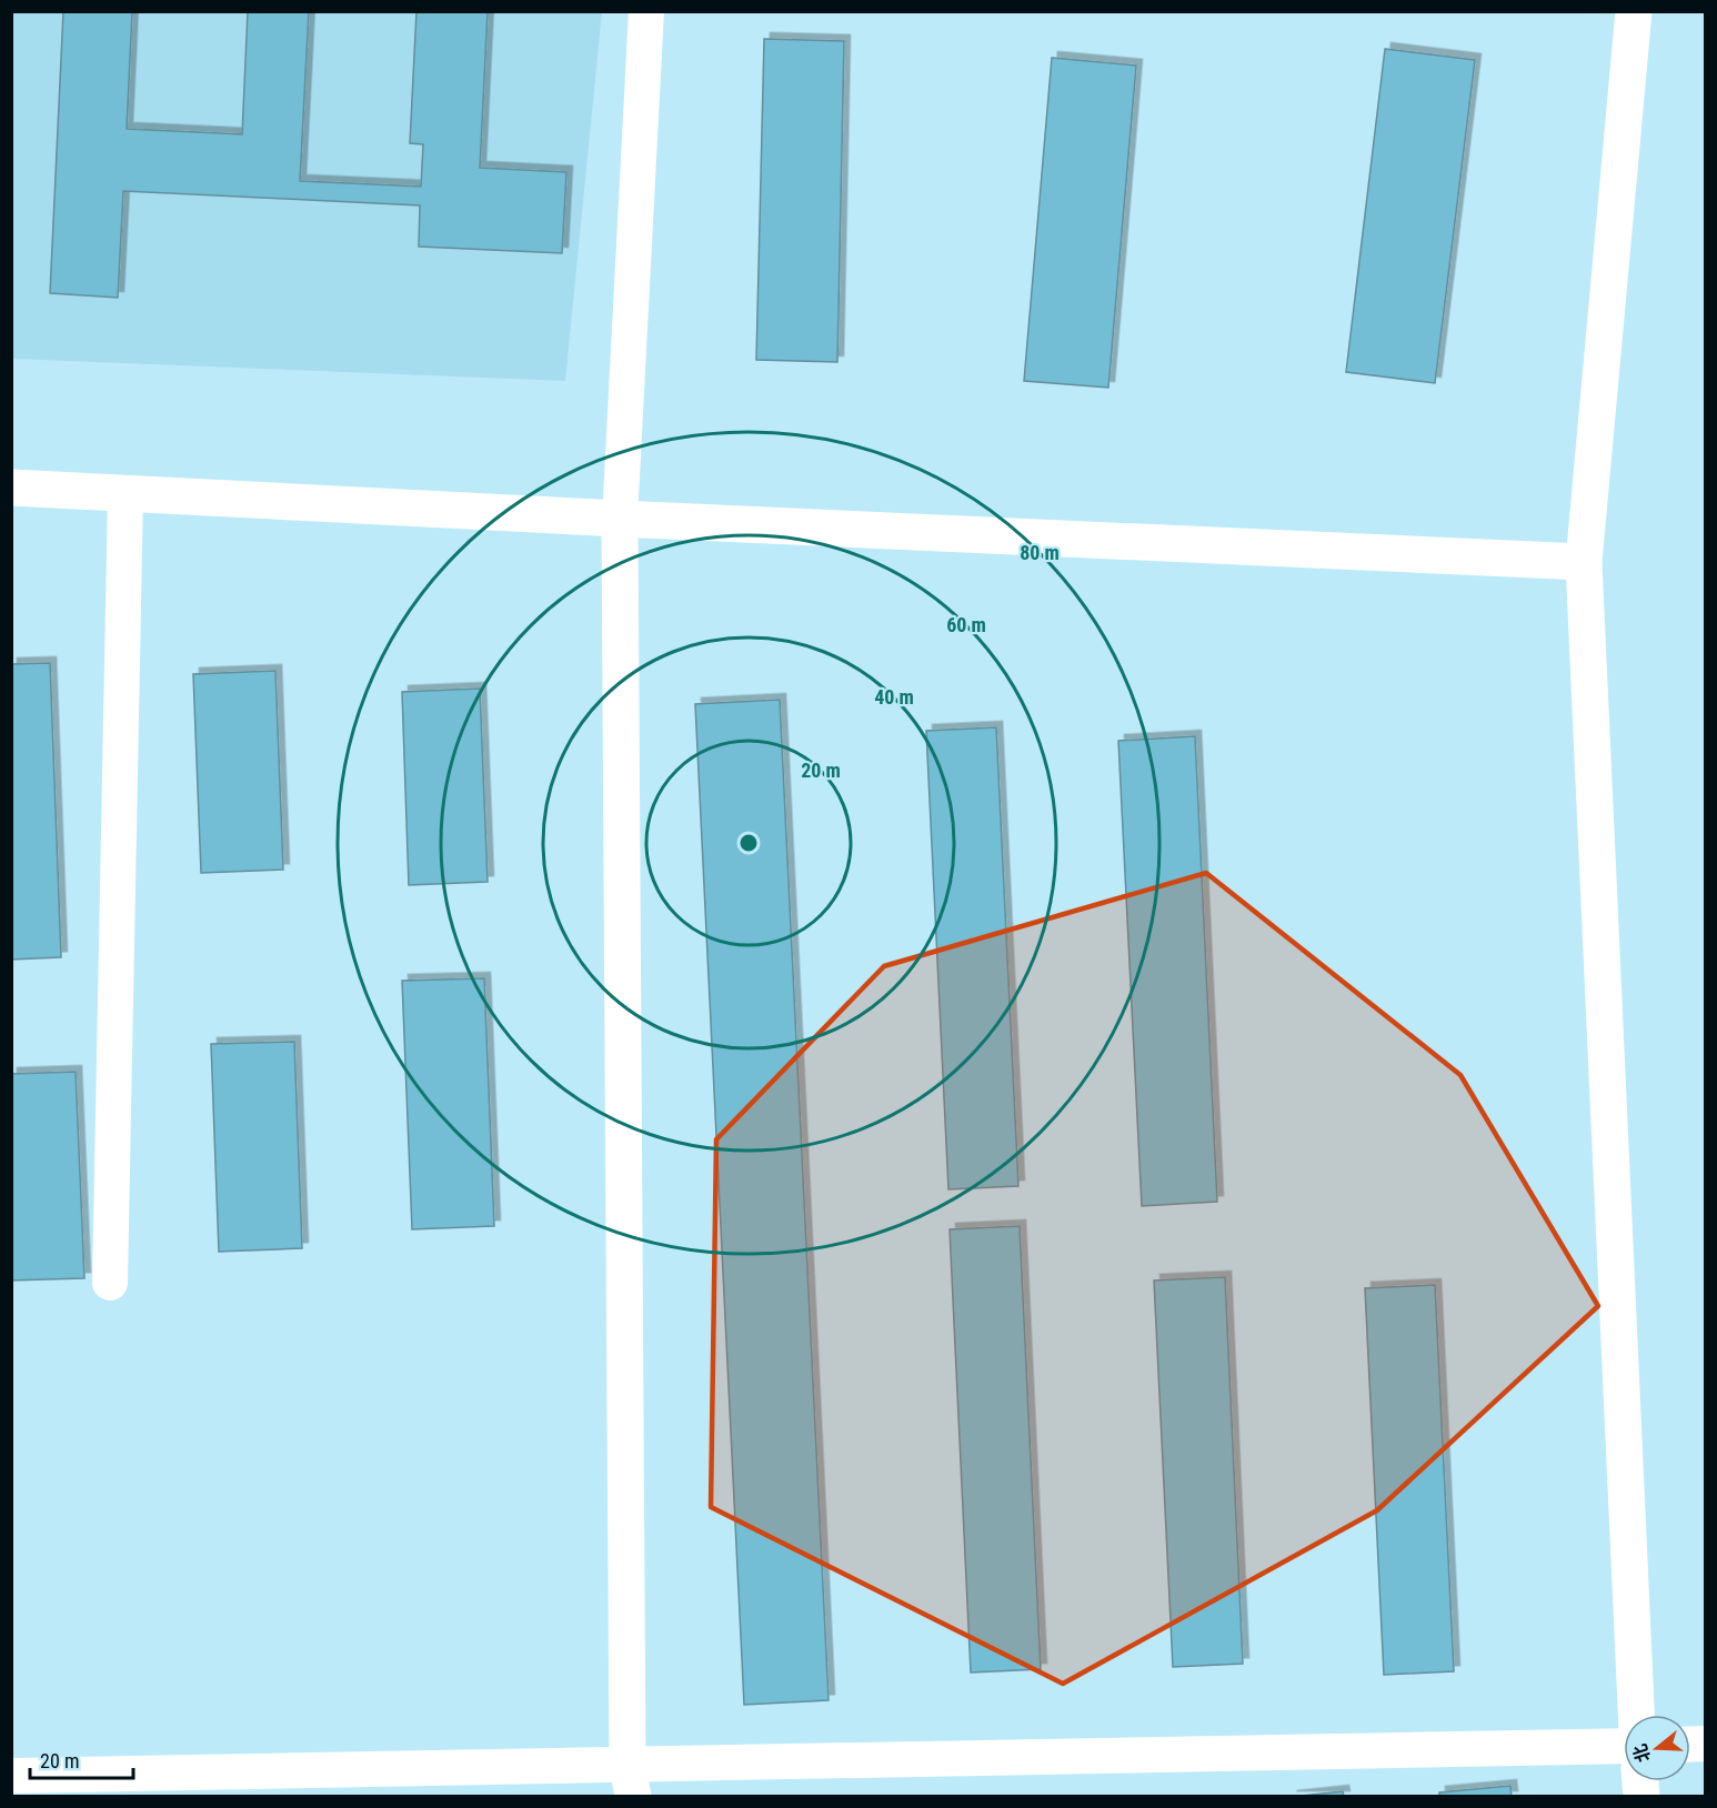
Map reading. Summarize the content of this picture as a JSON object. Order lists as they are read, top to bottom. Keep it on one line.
{"scale_bar":"20 m","north":"left","rings":["80 m","60 m","40 m","20 m"]}
